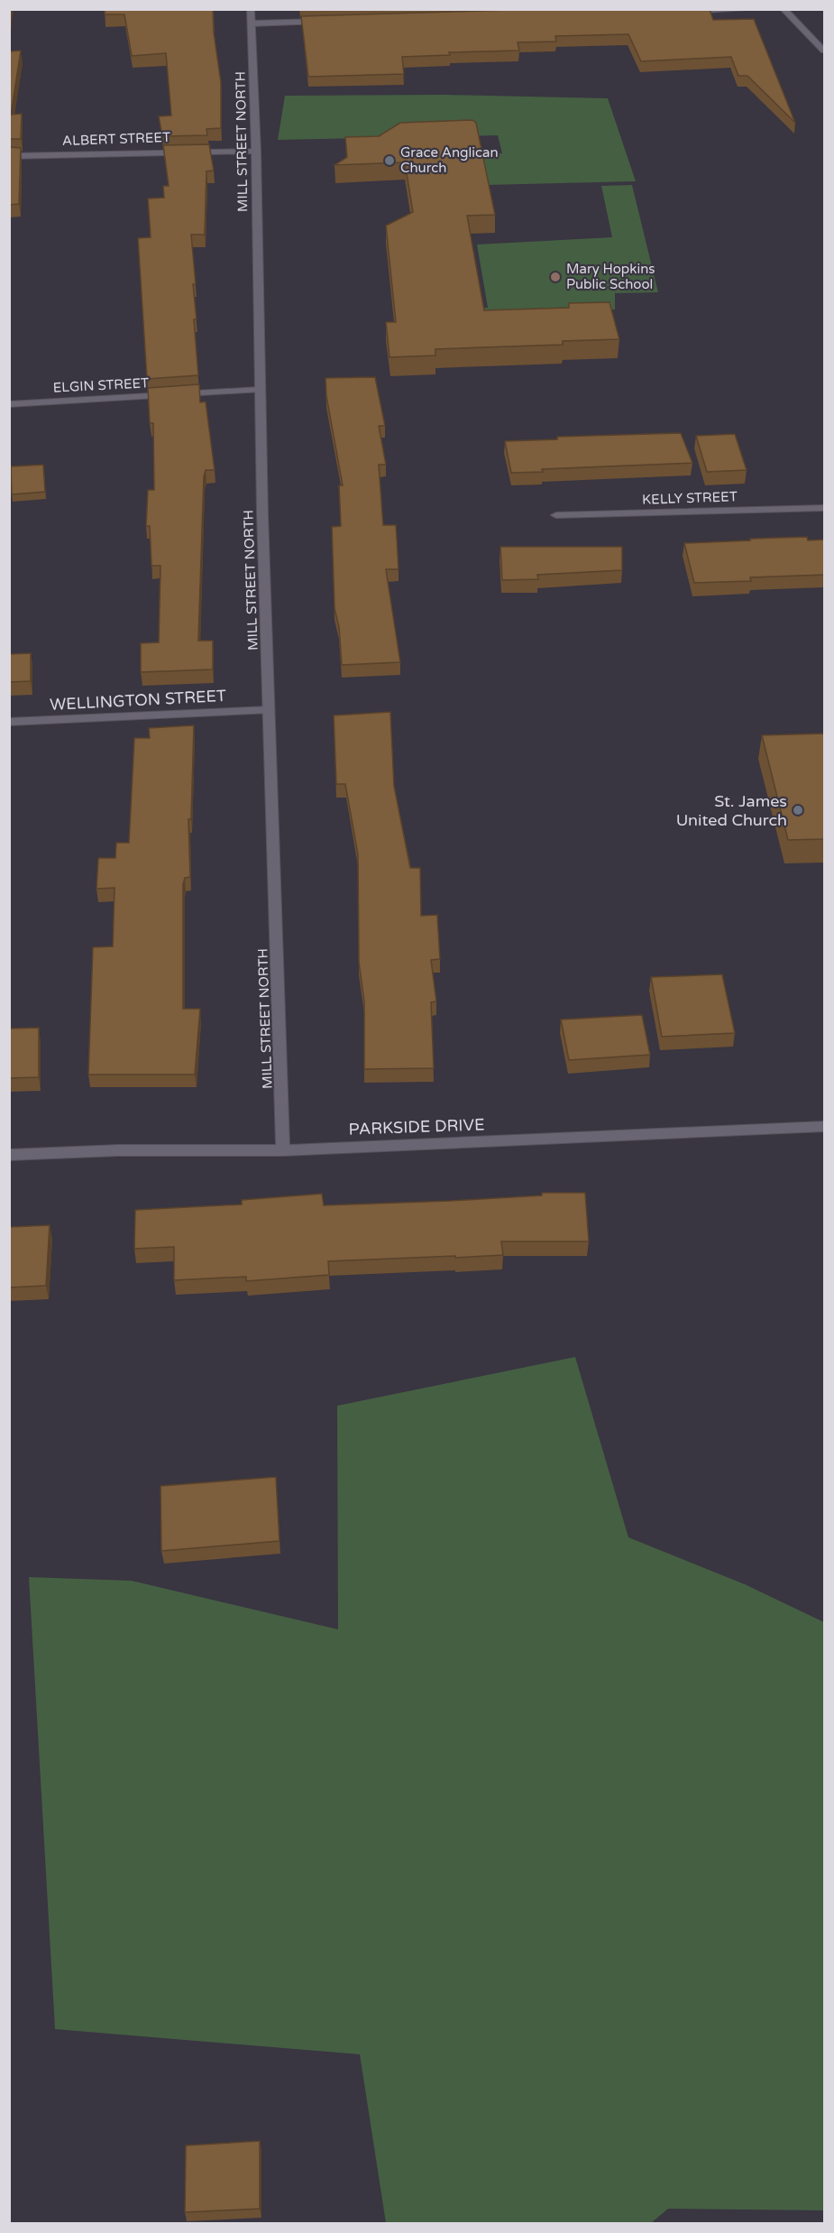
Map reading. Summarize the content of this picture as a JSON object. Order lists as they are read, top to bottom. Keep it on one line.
{"streets":{"main road":["ALBERT STREET","MILL STREET NORTH","ELGIN STREET","KELLY STREET","WELLINGTON STREET","PARKSIDE DRIVE"]},"crossings":[["ALBERT STREET","MILL STREET NORTH"],["MILL STREET NORTH","ELGIN STREET"],["MILL STREET NORTH","WELLINGTON STREET"],["MILL STREET NORTH","PARKSIDE DRIVE"]],"places":["Grace Anglican Church","Mary Hopkins Public School","St. James United Church"]}
